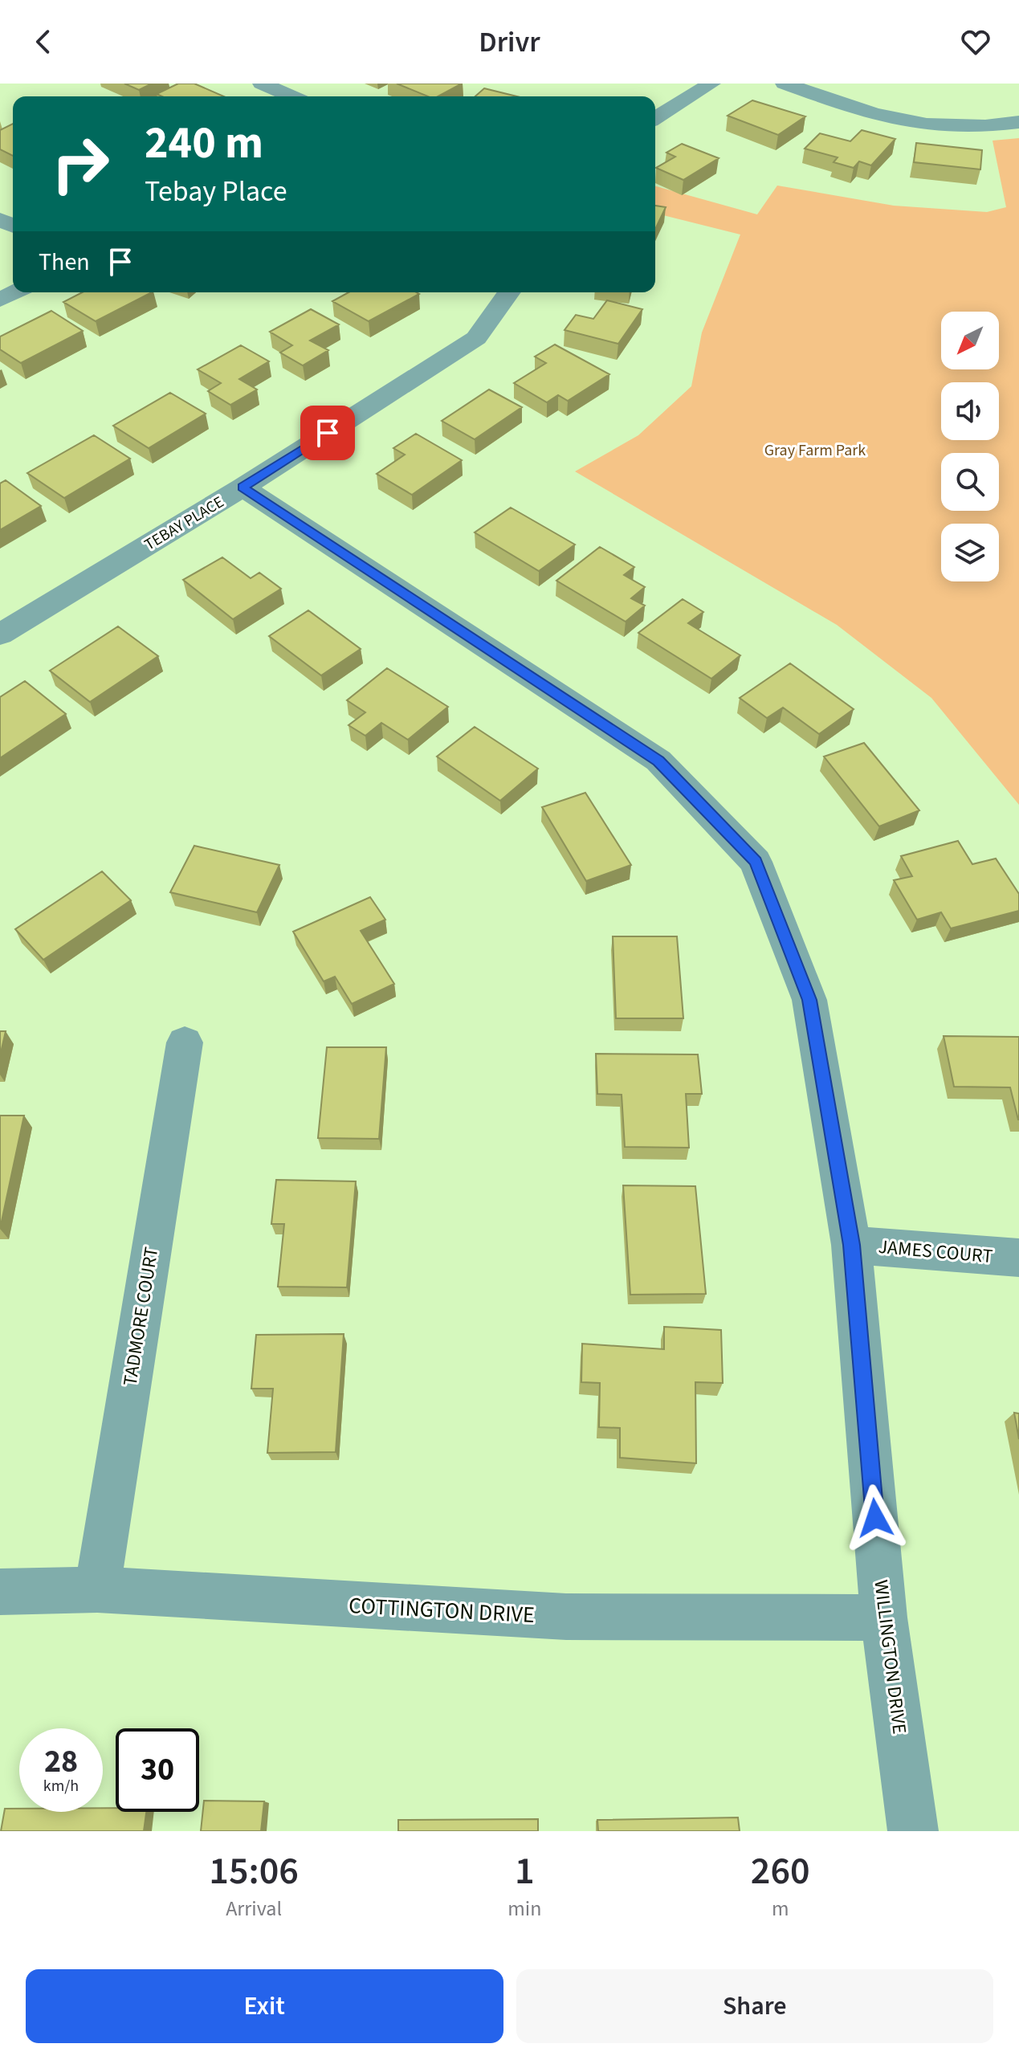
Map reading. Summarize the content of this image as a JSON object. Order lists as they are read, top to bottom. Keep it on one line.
{"streets":{"street":["TEBAY PLACE","JAMES COURT","TADMORE COURT","COTTINGTON DRIVE","WILLINGTON DRIVE"]},"crossings":[["TEBAY PLACE","WILLINGTON DRIVE"],["JAMES COURT","WILLINGTON DRIVE"],["TADMORE COURT","COTTINGTON DRIVE"],["COTTINGTON DRIVE","WILLINGTON DRIVE"]],"parks":["Gray Farm Park"],"north":"bottom left","page":{"header":"Drivr","turn":["240 m","Tebay Place"],"then":"Then","speed":"28 km/h","limit":"30","eta":["15:06","Arrival","1","min","260","m"],"buttons":["Exit","Share"]}}
